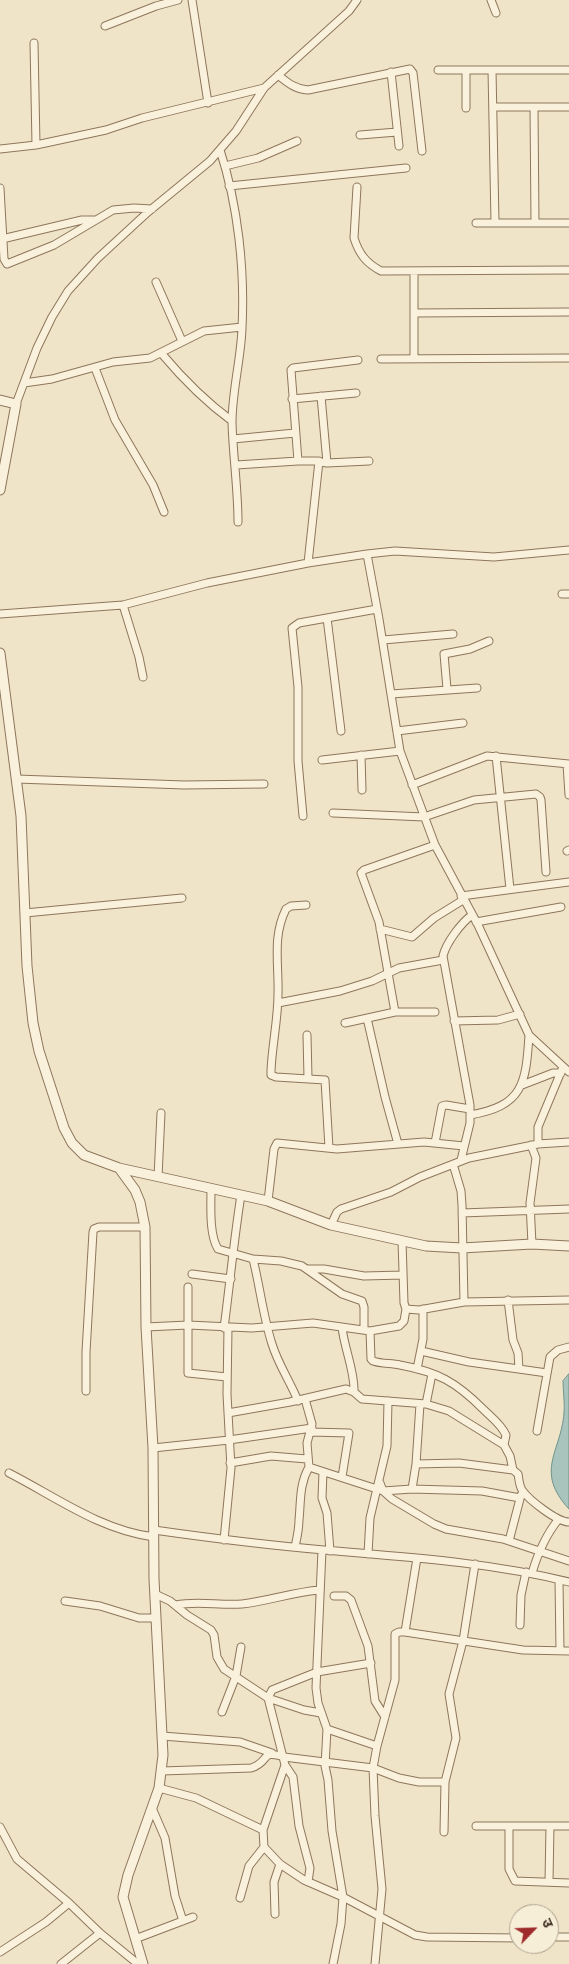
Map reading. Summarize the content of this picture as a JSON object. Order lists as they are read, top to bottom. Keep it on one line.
{"north":"top right"}
